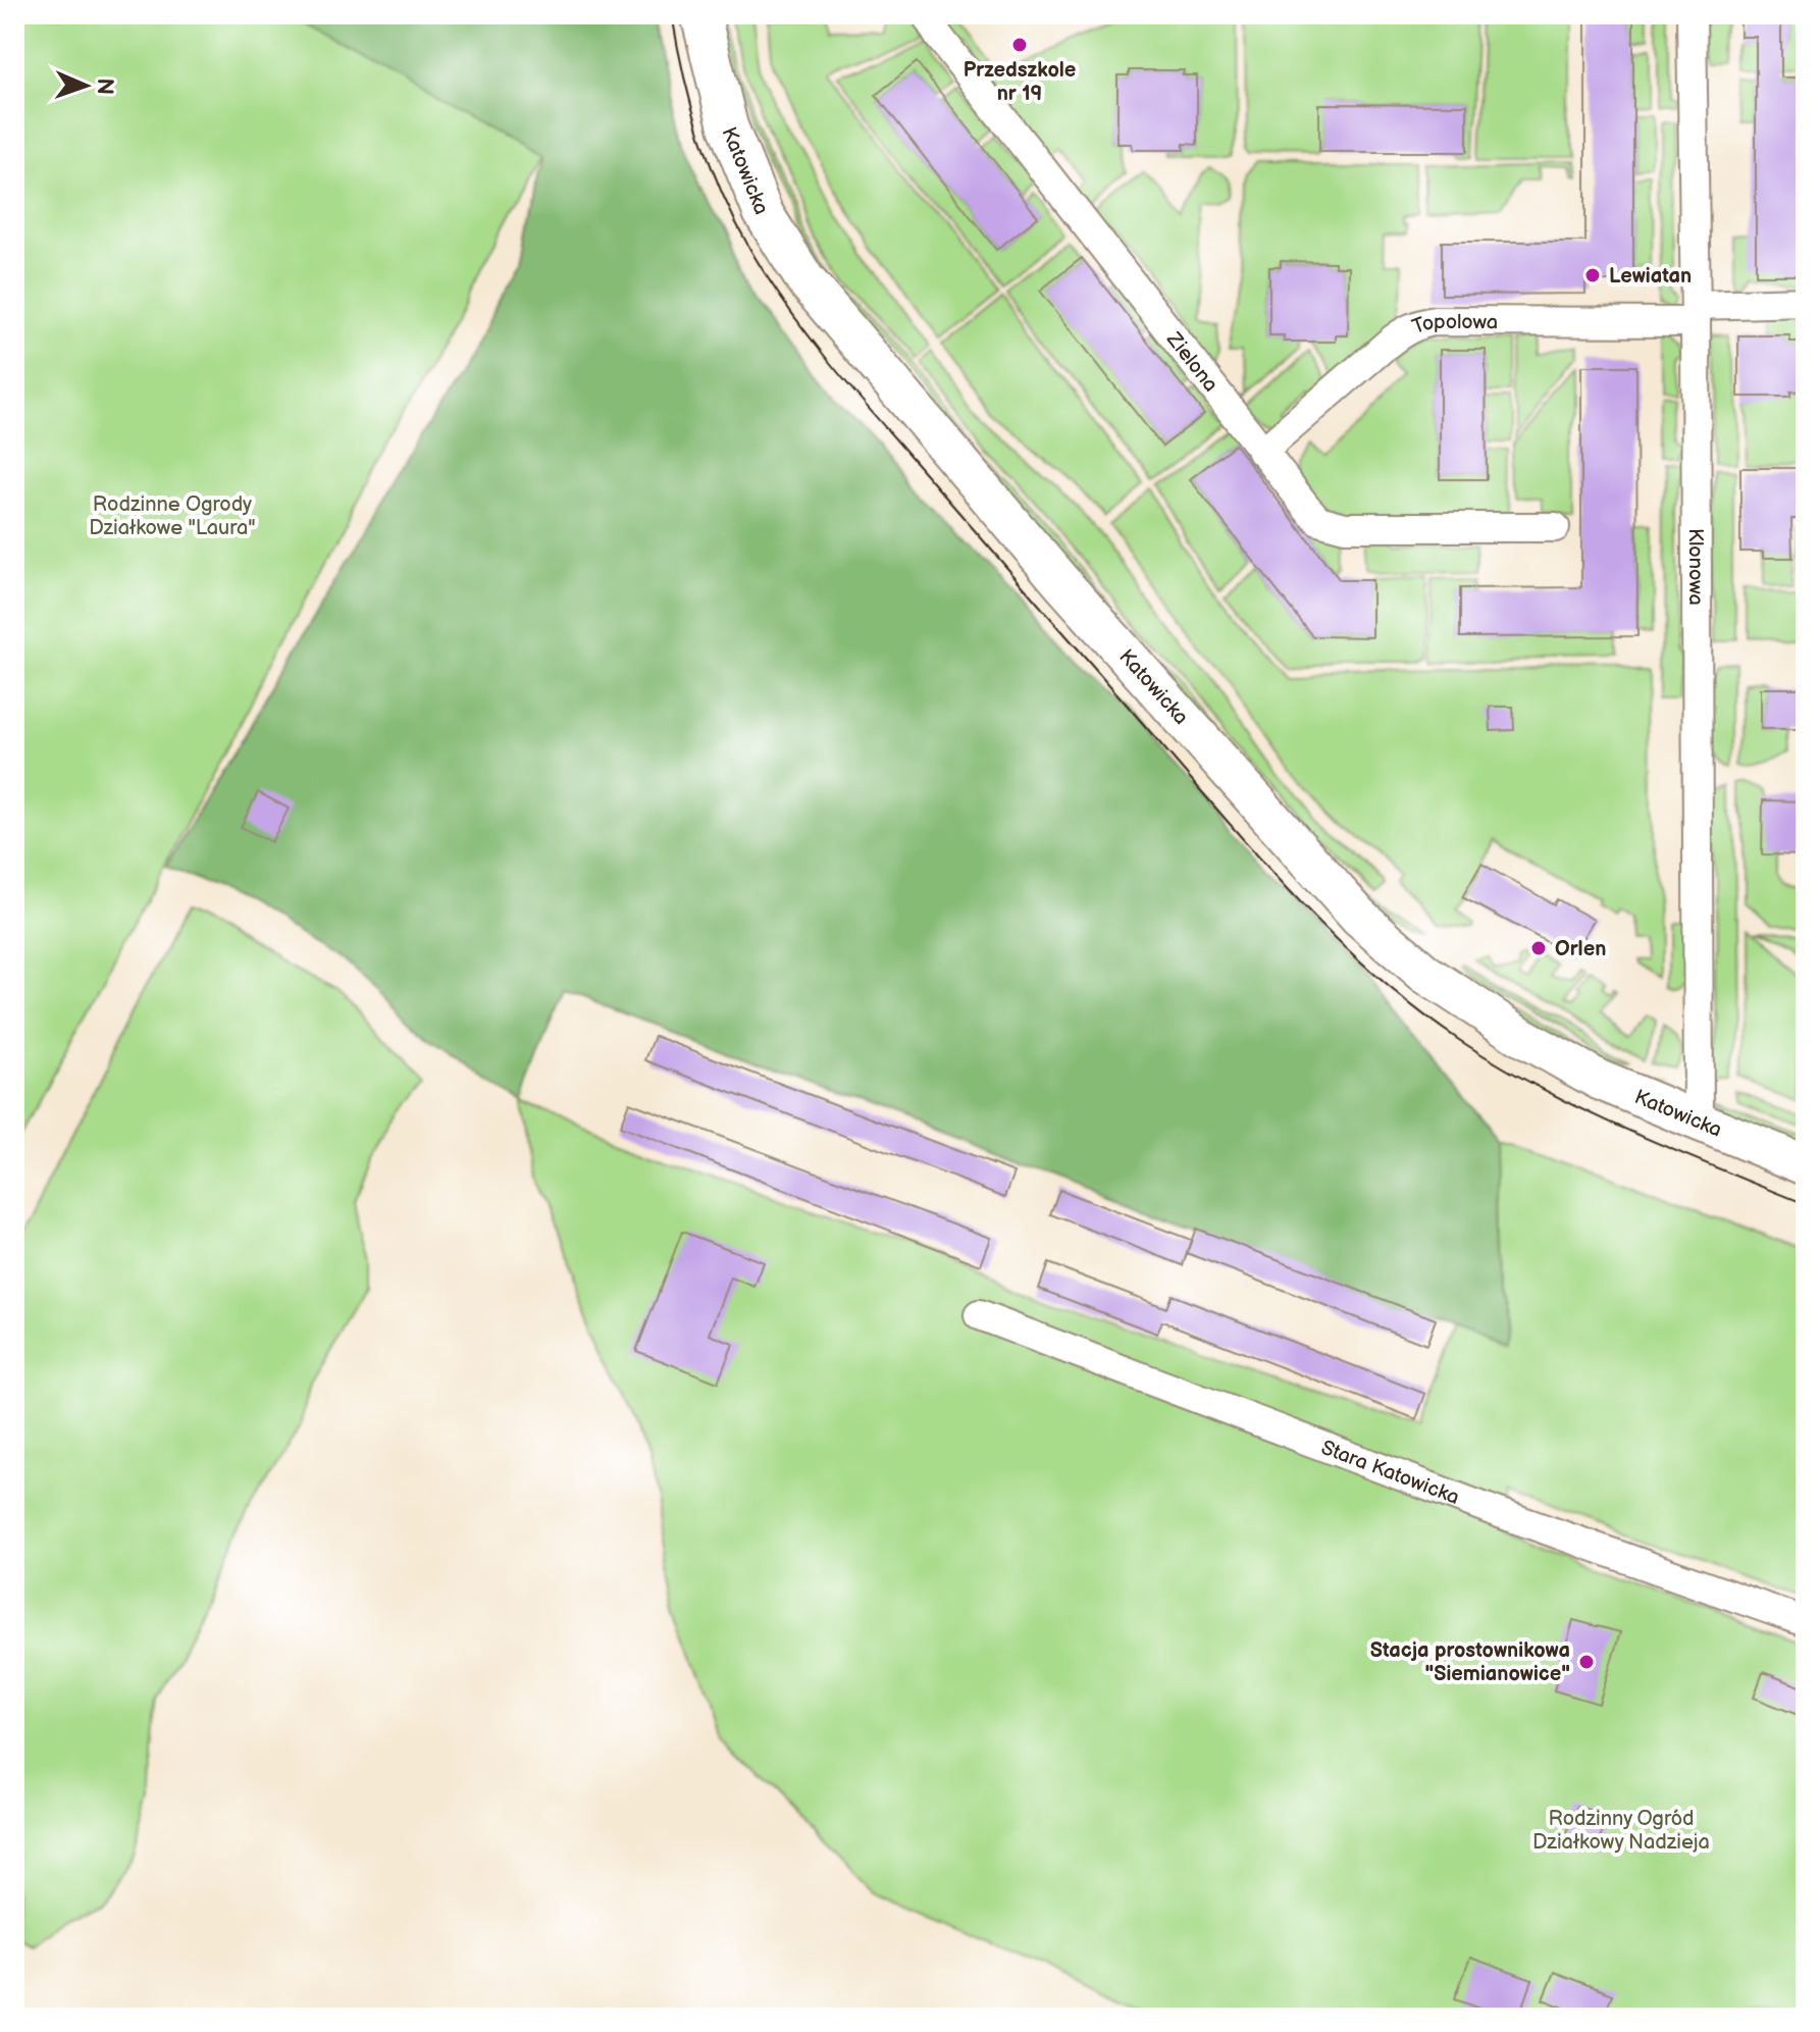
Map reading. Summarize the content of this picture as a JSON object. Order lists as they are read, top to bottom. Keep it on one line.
{"streets":{"main road":["Katowicka"],"street":["Topolowa","Zielona","Klonowa","Stara Katowicka"]},"crossings":[["Katowicka","Klonowa"],["Topolowa","Zielona"],["Topolowa","Klonowa"]],"parks":["Rodzinne Ogrody Działkowe \"Laura\"","Rodzinny Ogród Działkowy Nadzieja"],"places":["Przedszkole nr 19","Lewiatan","Orlen","Stacja prostownikowa \"Siemianowice\""],"north":"right"}
